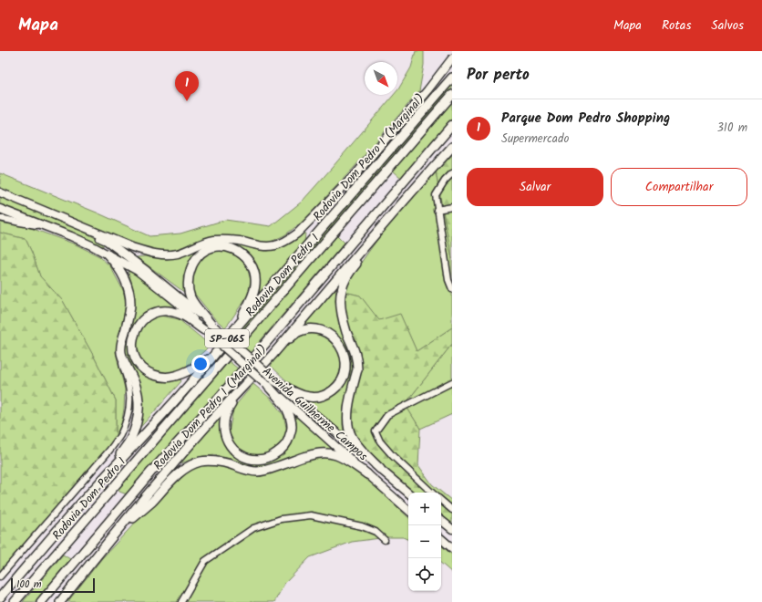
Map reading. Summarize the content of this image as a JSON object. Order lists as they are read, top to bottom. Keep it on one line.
{"streets":{"highway":["Rodovia Dom Pedro I (Marginal)","Rodovia Dom Pedro I","SP-065"],"main road":["Avenida Guilherme Campos"]},"scale_bar":"100 m","north":"bottom right","page":{"header":"Mapa","nav":["Mapa","Rotas","Salvos"],"heading":"Por perto","pins":"1","list":[{"mark":"1","name":"Parque Dom Pedro Shopping","note":"Supermercado","value":"310 m"}],"buttons":["Salvar","Compartilhar"],"map_buttons":["+","−"],"scale":"100 m"}}
